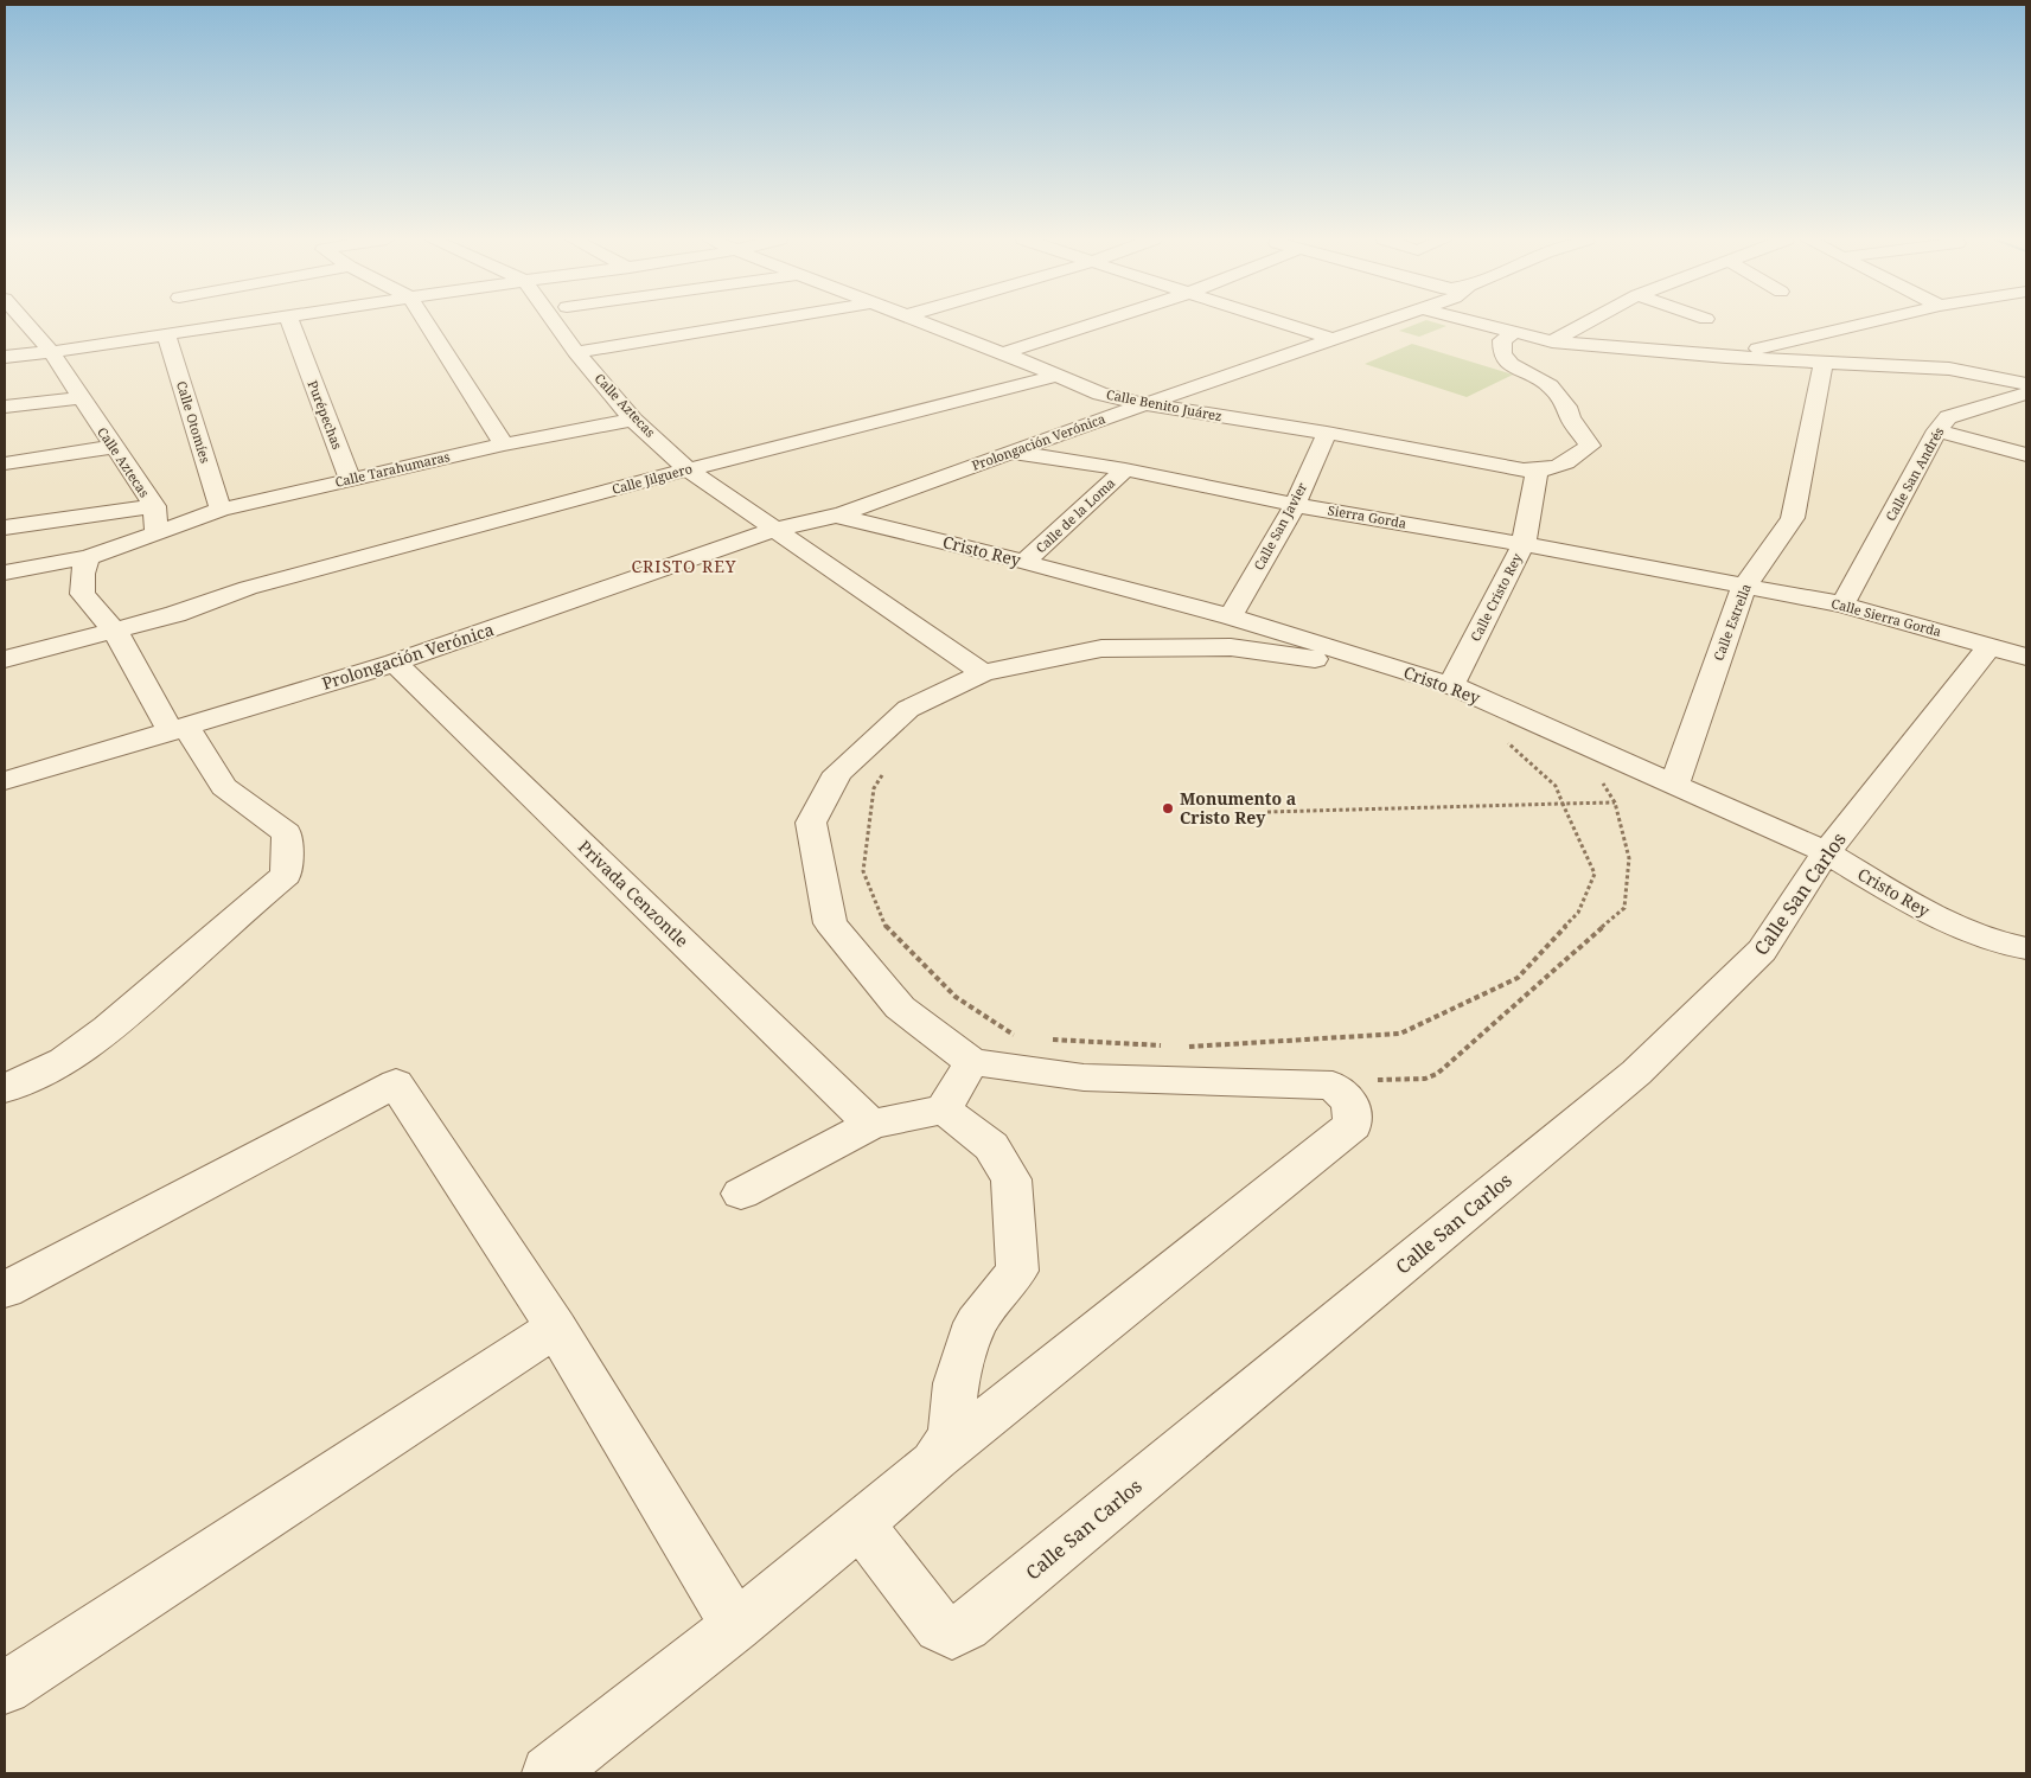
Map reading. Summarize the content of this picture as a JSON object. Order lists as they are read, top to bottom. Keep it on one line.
{"streets":{"street":["Calle Aztecas","Calle Benito Juárez","Purépechas","Calle Otomíes","Prolongación Verónica","Calle Tarahumaras","Calle San Andrés","Calle Jilguero","Calle de la Loma","Sierra Gorda","Calle San Javier","Cristo Rey","Calle Cristo Rey","Calle Sierra Gorda","Calle Estrella","Privada Cenzontle","Calle San Carlos"]},"crossings":[["Calle Aztecas","Prolongación Verónica"],["Calle Aztecas","Calle Tarahumaras"],["Calle Aztecas","Calle Jilguero"],["Calle Benito Juárez","Prolongación Verónica"],["Calle Benito Juárez","Calle Jilguero"],["Calle Benito Juárez","Calle San Javier"],["Calle Benito Juárez","Calle Cristo Rey"],["Purépechas","Calle Tarahumaras"],["Calle Otomíes","Calle Tarahumaras"],["Prolongación Verónica","Sierra Gorda"],["Prolongación Verónica","Cristo Rey"],["Prolongación Verónica","Privada Cenzontle"],["Calle San Andrés","Calle Sierra Gorda"],["Calle de la Loma","Sierra Gorda"],["Calle de la Loma","Cristo Rey"],["Sierra Gorda","Calle San Javier"],["Sierra Gorda","Calle Cristo Rey"],["Sierra Gorda","Calle Sierra Gorda"],["Sierra Gorda","Calle Estrella"],["Calle San Javier","Cristo Rey"],["Cristo Rey","Calle Cristo Rey"],["Cristo Rey","Calle Estrella"],["Cristo Rey","Calle San Carlos"],["Calle Sierra Gorda","Calle Estrella"],["Calle Sierra Gorda","Calle San Carlos"]],"districts":["CRISTO REY"],"places":["Monumento a Cristo Rey"]}
